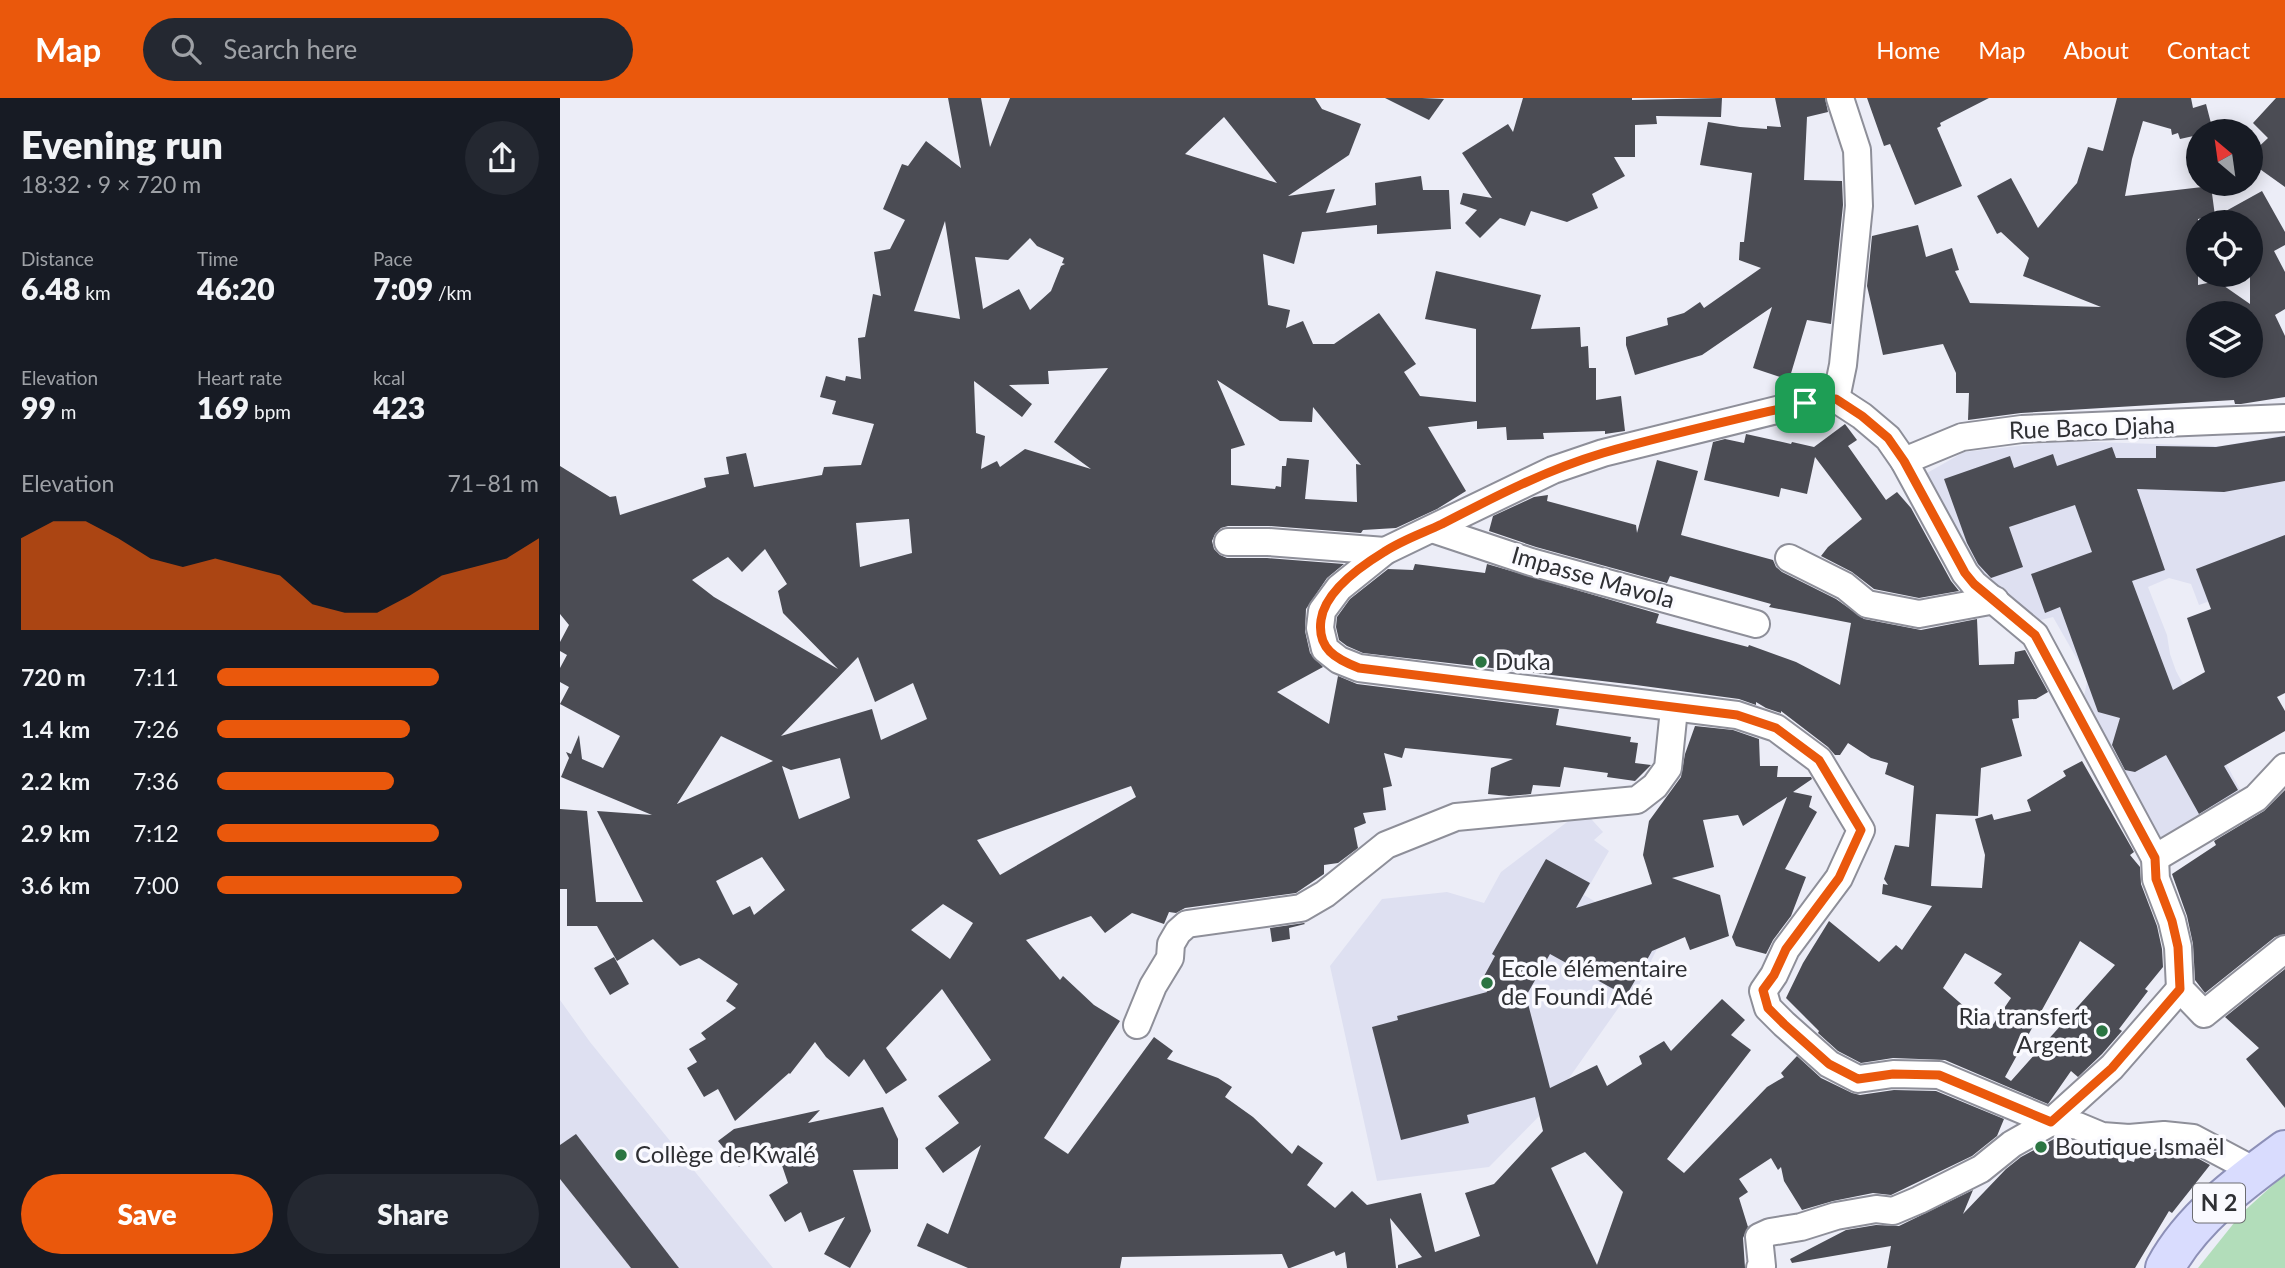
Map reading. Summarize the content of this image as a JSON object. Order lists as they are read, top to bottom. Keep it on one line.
{"streets":{"main road":["N 2"],"street":["Rue Baco Djaha","Impasse Mavola"]},"places":["Duka","Ecole élémentaire de Foundi Adé","Ria transfert Argent","Boutique Ismaël","Collège de Kwalé"],"north":"top left","page":{"header":"Map","search":"Search here","nav":["Home","Map","About","Contact"],"heading":["Evening run","18:32 · 9 × 720 m"],"stats":[["Distance","6.48 km"],["Time","46:20"],["Pace","7:09 /km"],["Elevation","99 m"],["Heart rate","169 bpm"],["kcal","423"]],"chart":["Elevation","71–81 m"],"list":[{"name":"720 m","note":"7:11"},{"name":"1.4 km","note":"7:26"},{"name":"2.2 km","note":"7:36"},{"name":"2.9 km","note":"7:12"},{"name":"3.6 km","note":"7:00"}],"buttons":["Save","Share"]}}
